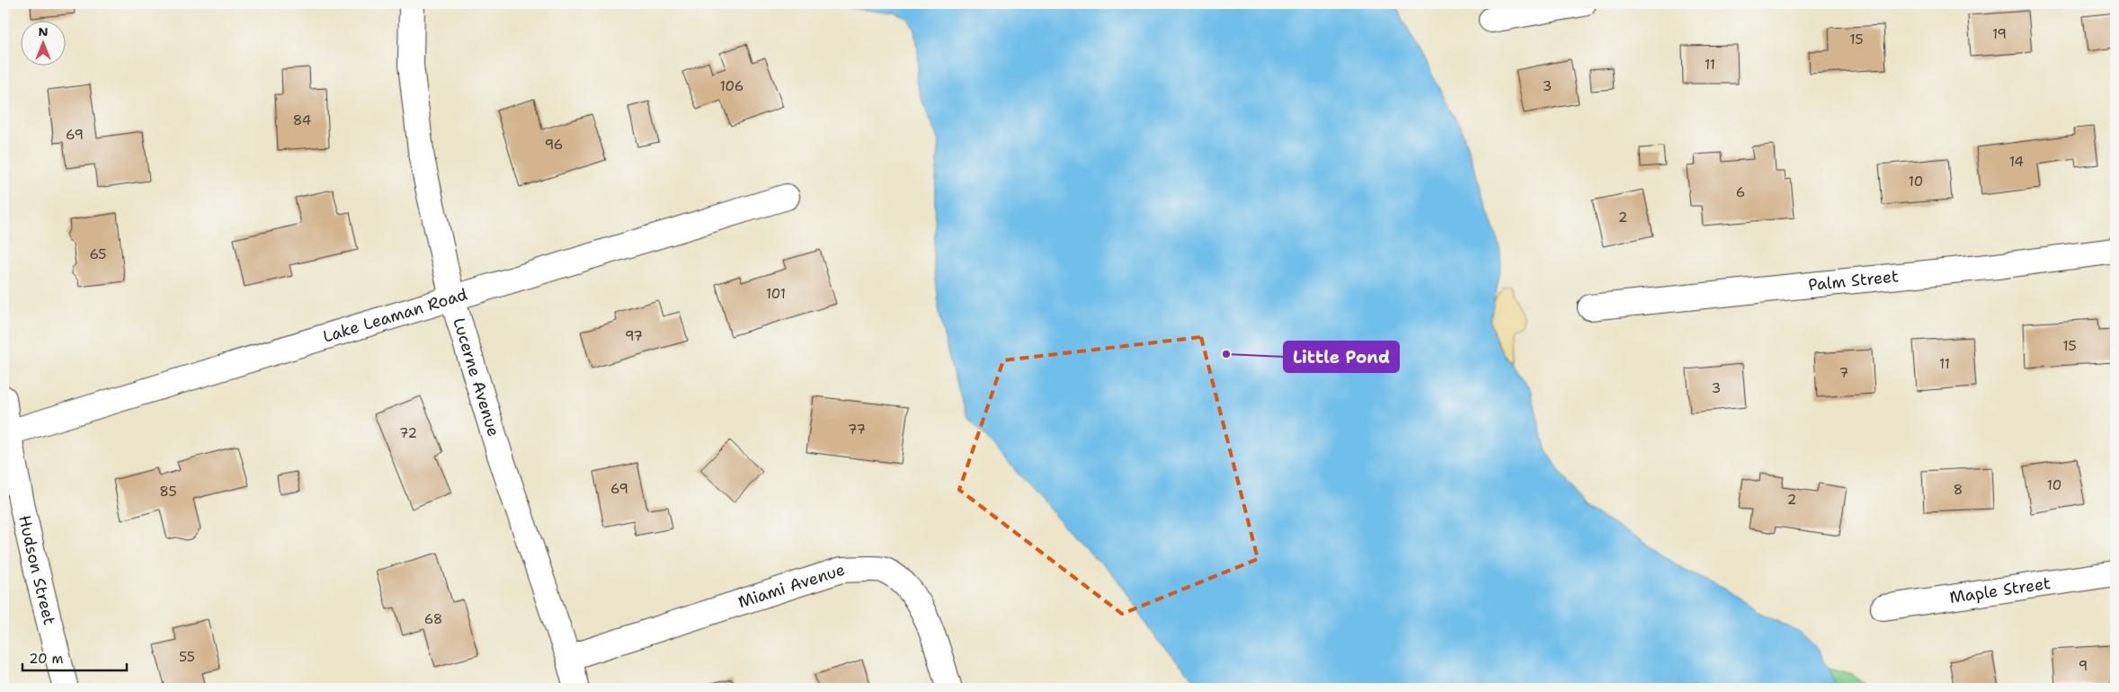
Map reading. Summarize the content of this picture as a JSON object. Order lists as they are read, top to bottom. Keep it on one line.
{"streets":{"street":["Palm Street","Lake Leaman Road","Lucerne Avenue","Hudson Street","Miami Avenue","Maple Street"]},"crossings":[["Lake Leaman Road","Lucerne Avenue"],["Lake Leaman Road","Hudson Street"],["Lucerne Avenue","Miami Avenue"]],"places":["Little Pond"],"house_numbers":["19","15","11","106","3","84","69","96","14","10","6","2","65","101","97","15","11","7","3","77","72","10","69","8","85","2","68","55","9"],"scale_bar":"20 m","north":"top"}
